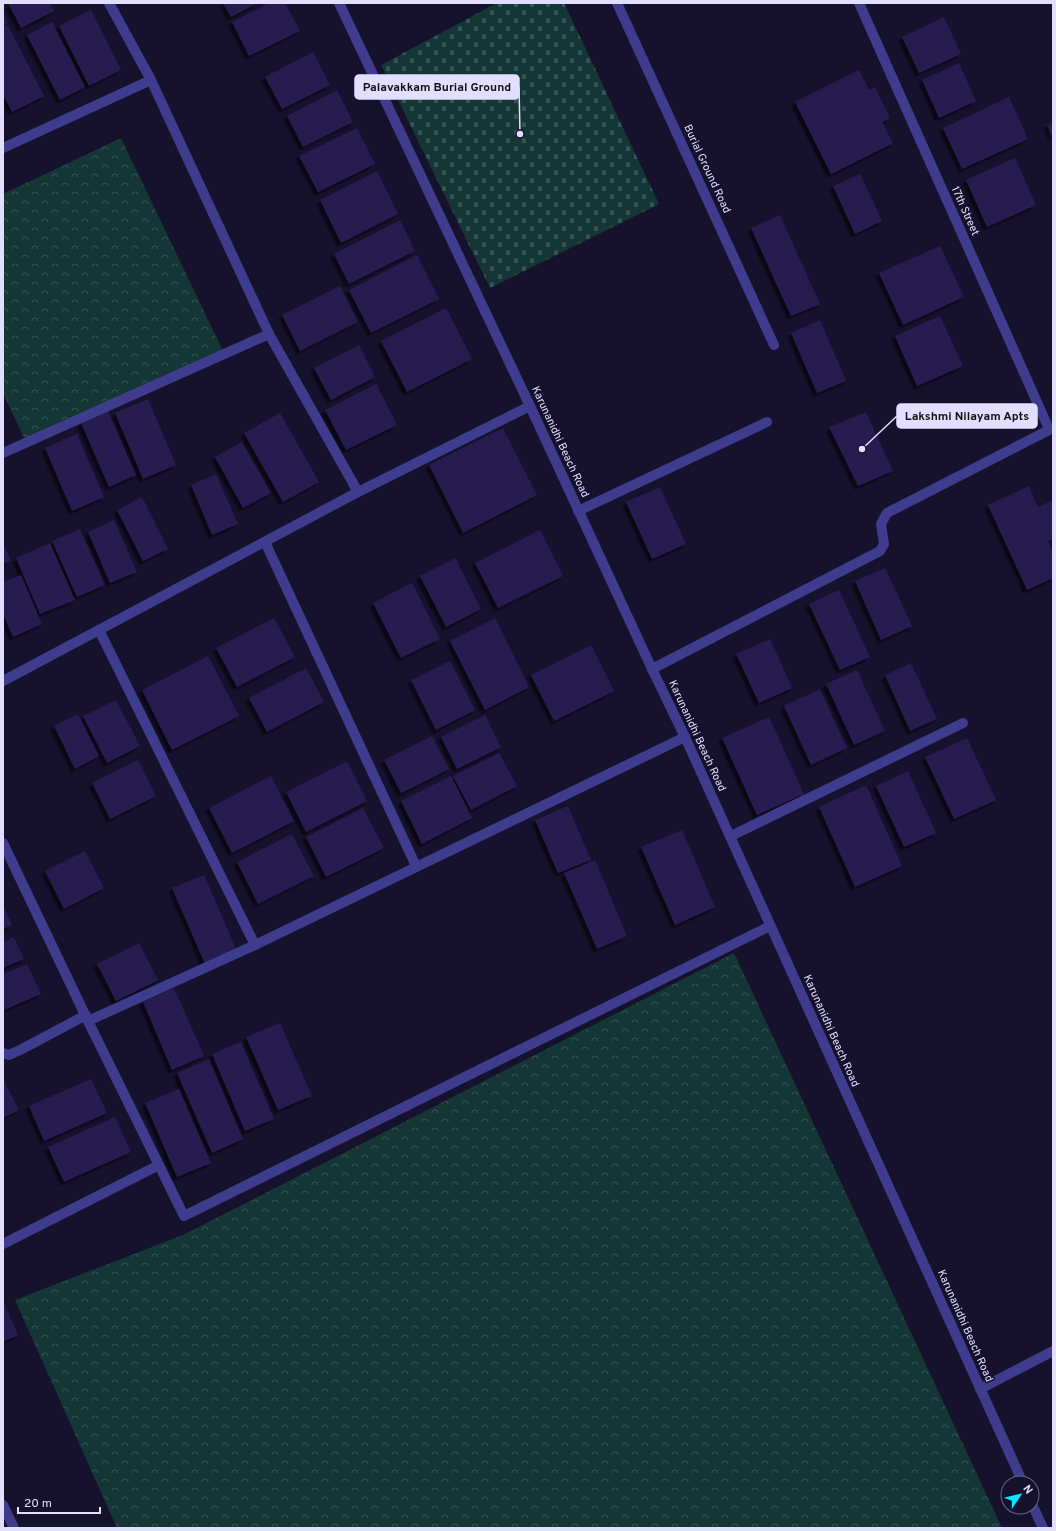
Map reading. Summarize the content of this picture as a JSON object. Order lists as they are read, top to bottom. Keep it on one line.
{"streets":{"street":["Burial Ground Road","17th Street","Karunanidhi Beach Road"]},"places":["Palavakkam Burial Ground","Lakshmi Nilayam Apts"],"scale_bar":"20 m","north":"top right"}
